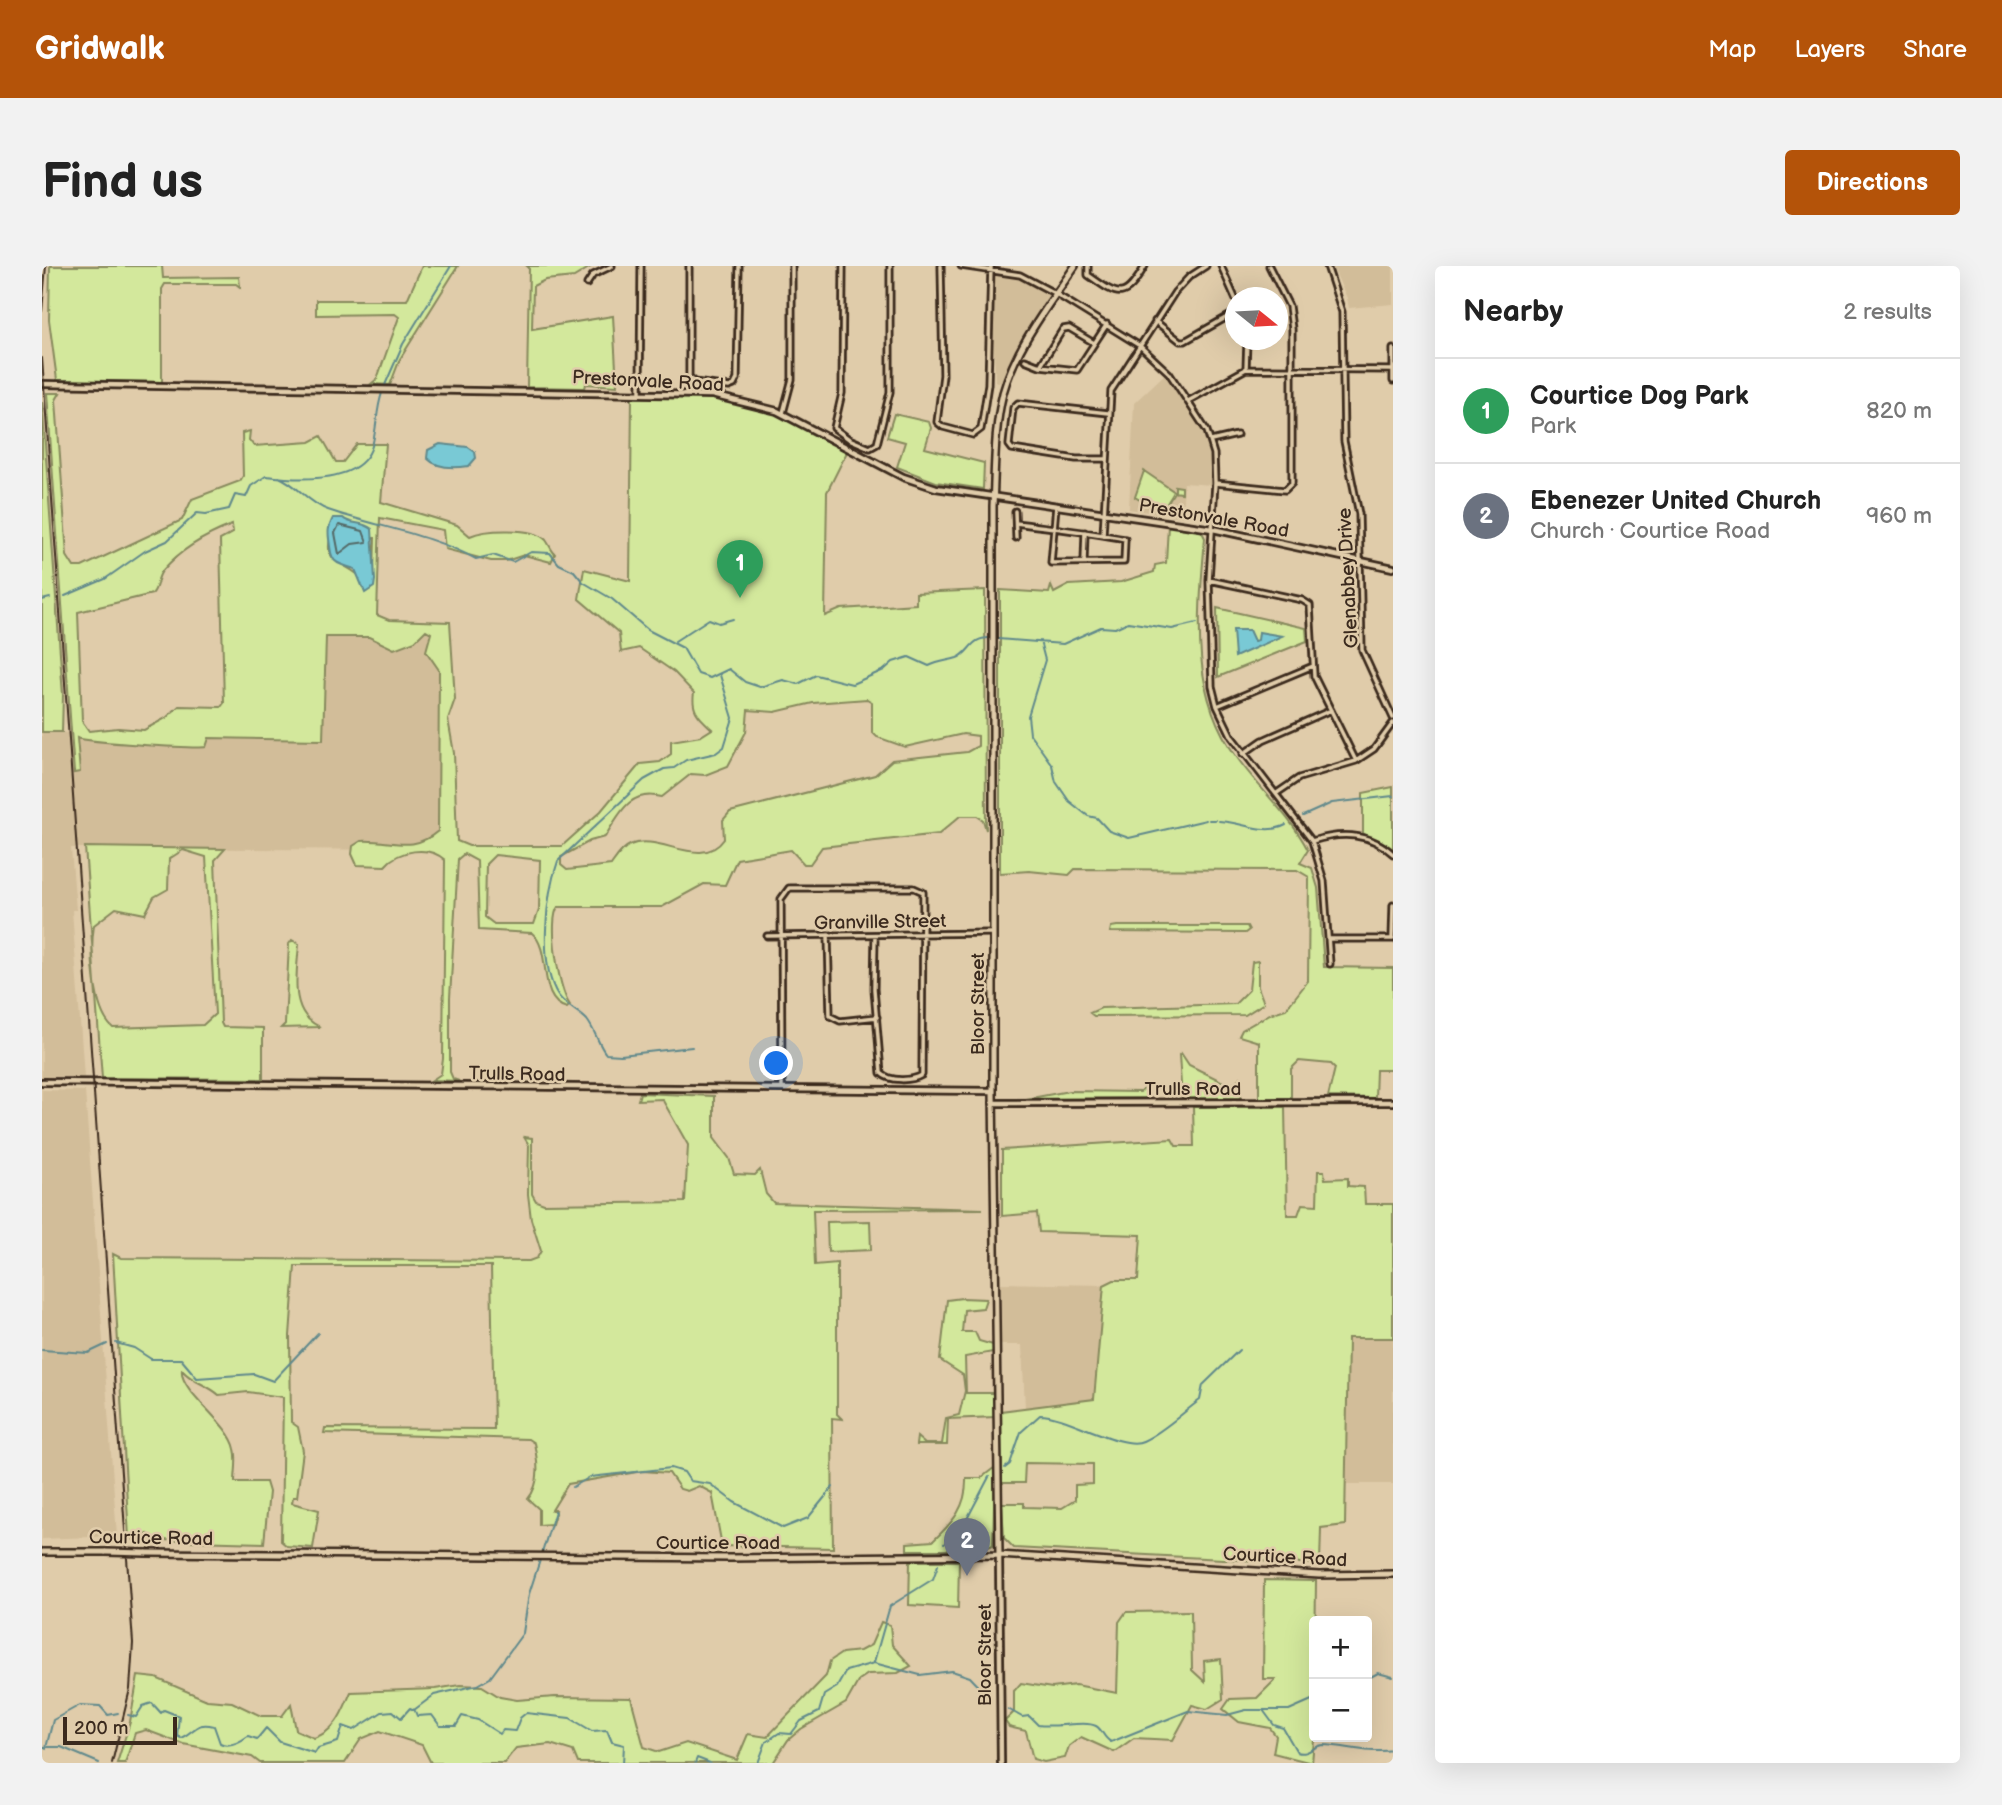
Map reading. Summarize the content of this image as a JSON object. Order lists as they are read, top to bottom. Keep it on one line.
{"streets":{"main road":["Bloor Street","Courtice Road"],"street":["Prestonvale Road","Glenabbey Drive","Granville Street","Trulls Road"]},"crossings":[["Prestonvale Road","Glenabbey Drive"],["Prestonvale Road","Bloor Street"],["Granville Street","Bloor Street"],["Bloor Street","Trulls Road"],["Bloor Street","Courtice Road"]],"scale_bar":"200 m","north":"right","page":{"header":"Gridwalk","nav":["Map","Layers","Share"],"buttons":"Directions","title":"Find us","heading":["Nearby","2 results"],"list":[{"mark":"1","name":"Courtice Dog Park","note":"Park","value":"820 m"},{"mark":"2","name":"Ebenezer United Church","note":"Church · Courtice Road","value":"960 m"}],"pins":["1","2"],"map_buttons":["+","−"],"scale":"200 m"}}
